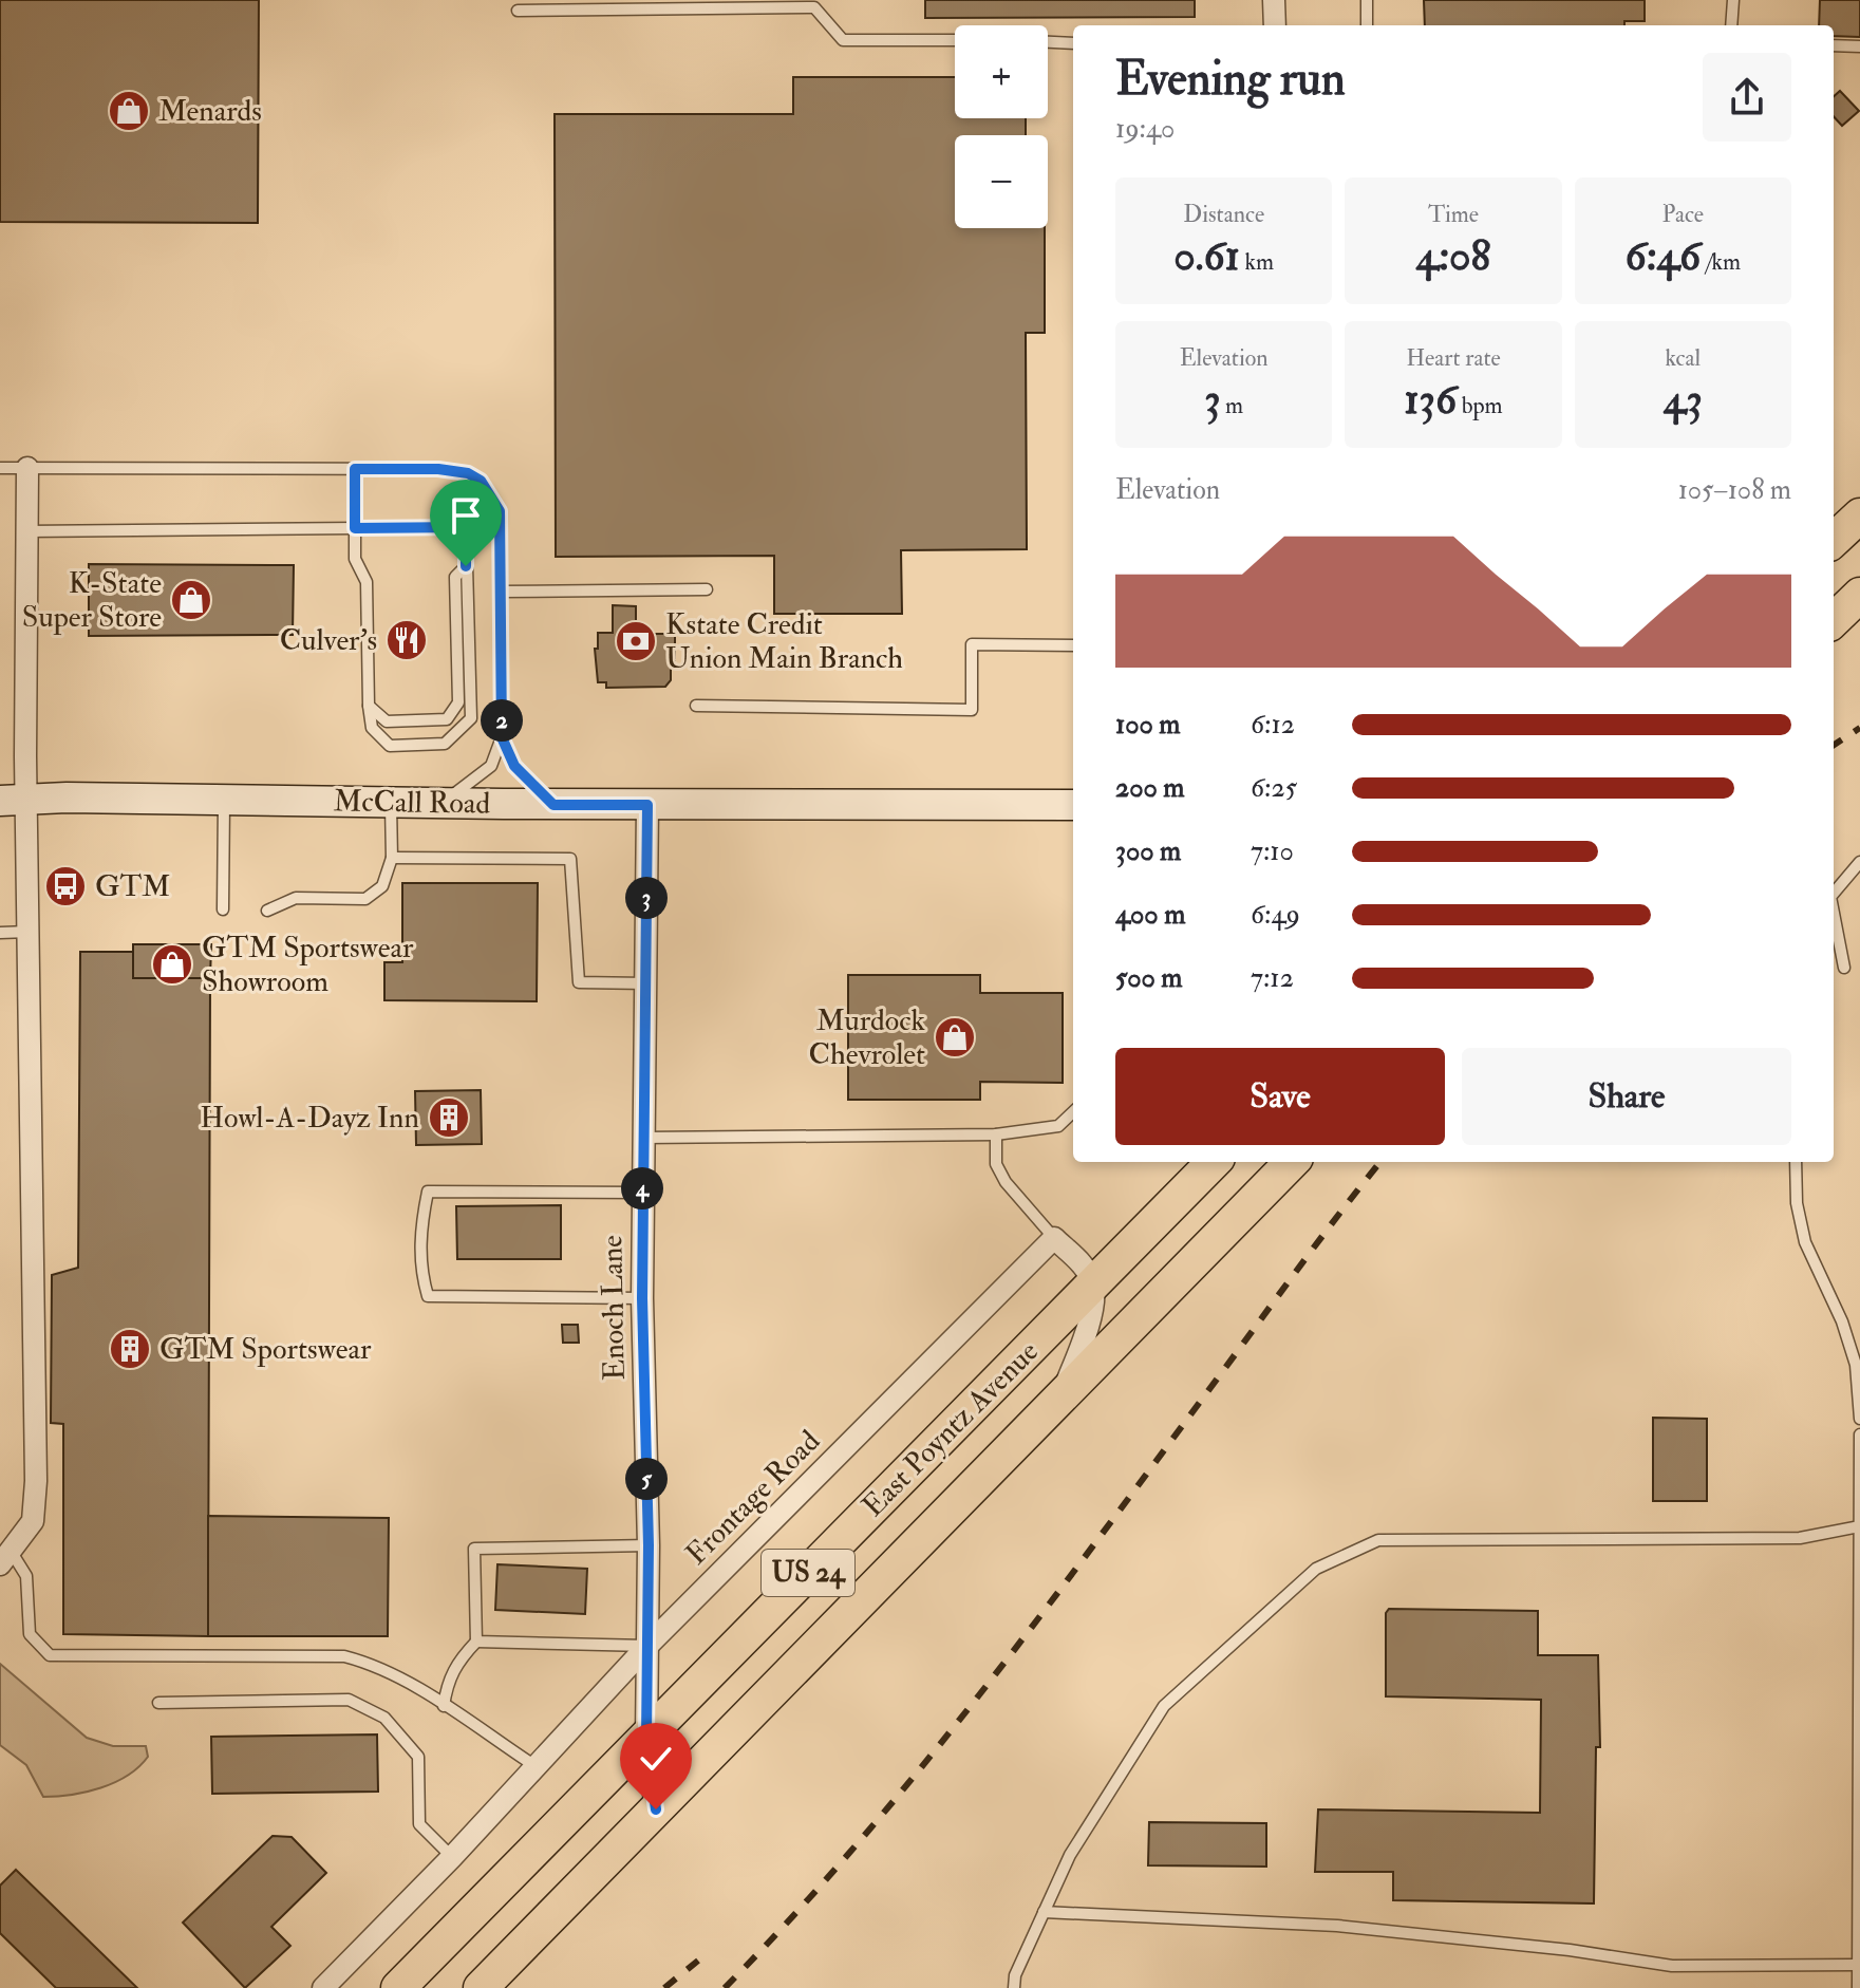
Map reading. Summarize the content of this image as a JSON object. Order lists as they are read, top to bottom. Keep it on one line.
{"streets":{"highway":["East Poyntz Avenue","US 24"],"main road":["McCall Road"],"street":["Enoch Lane","Frontage Road"]},"crossings":[["McCall Road","Enoch Lane"],["Enoch Lane","East Poyntz Avenue"],["Enoch Lane","Frontage Road"]],"places":{"shop":["Menards","K-State Super Store","GTM Sportswear Showroom","Murdock Chevrolet"],"restaurant":["Culver's"],"bank":["Kstate Credit Union Main Branch"],"bus stop":["GTM"],"building":["Howl-A-Dayz Inn","GTM Sportswear"]},"page":{"map_buttons":["+","−"],"heading":["Evening run","19:40"],"stats":[["Distance","0.61 km"],["Time","4:08"],["Pace","6:46 /km"],["Elevation","3 m"],["Heart rate","136 bpm"],["kcal","43"]],"chart":["Elevation","105–108 m"],"list":[{"name":"100 m","note":"6:12"},{"name":"200 m","note":"6:25"},{"name":"300 m","note":"7:10"},{"name":"400 m","note":"6:49"},{"name":"500 m","note":"7:12"}],"pins":["2","3","4","5"],"buttons":["Save","Share"]}}
